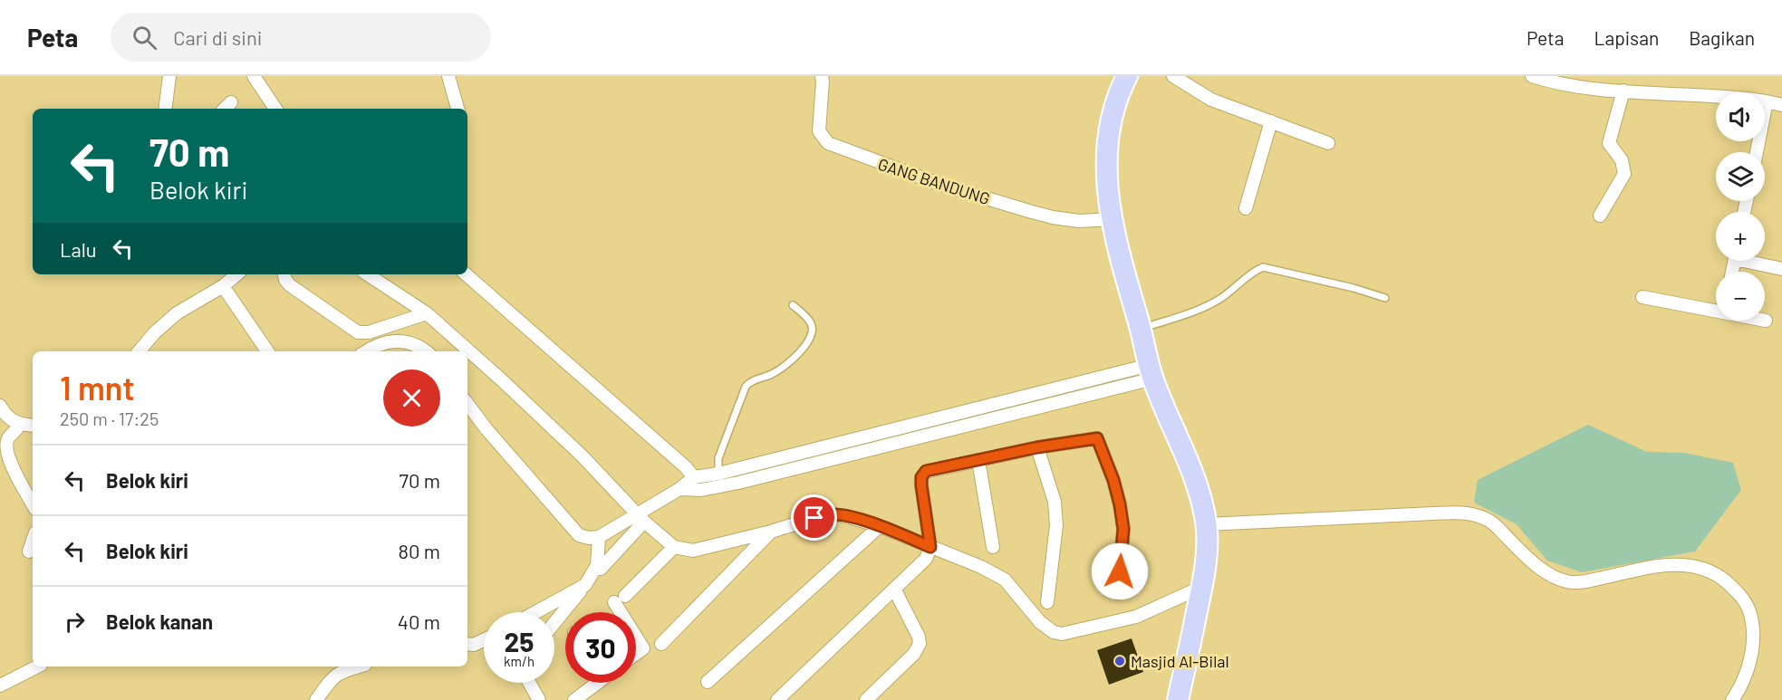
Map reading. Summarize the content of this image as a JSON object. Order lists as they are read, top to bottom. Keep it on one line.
{"streets":{"street":["GANG BANDUNG"]},"places":["Masjid Al-Bilal"],"page":{"header":"Peta","search":"Cari di sini","nav":["Peta","Lapisan","Bagikan"],"map_buttons":["+","−"],"turn":["70 m","Belok kiri"],"then":"Lalu","heading":["1 mnt","250 m · 17:25"],"list":[{"name":"Belok kiri","value":"70 m"},{"name":"Belok kiri","value":"80 m"},{"name":"Belok kanan","value":"40 m"}],"speed":"25 km/h","limit":"30"}}
